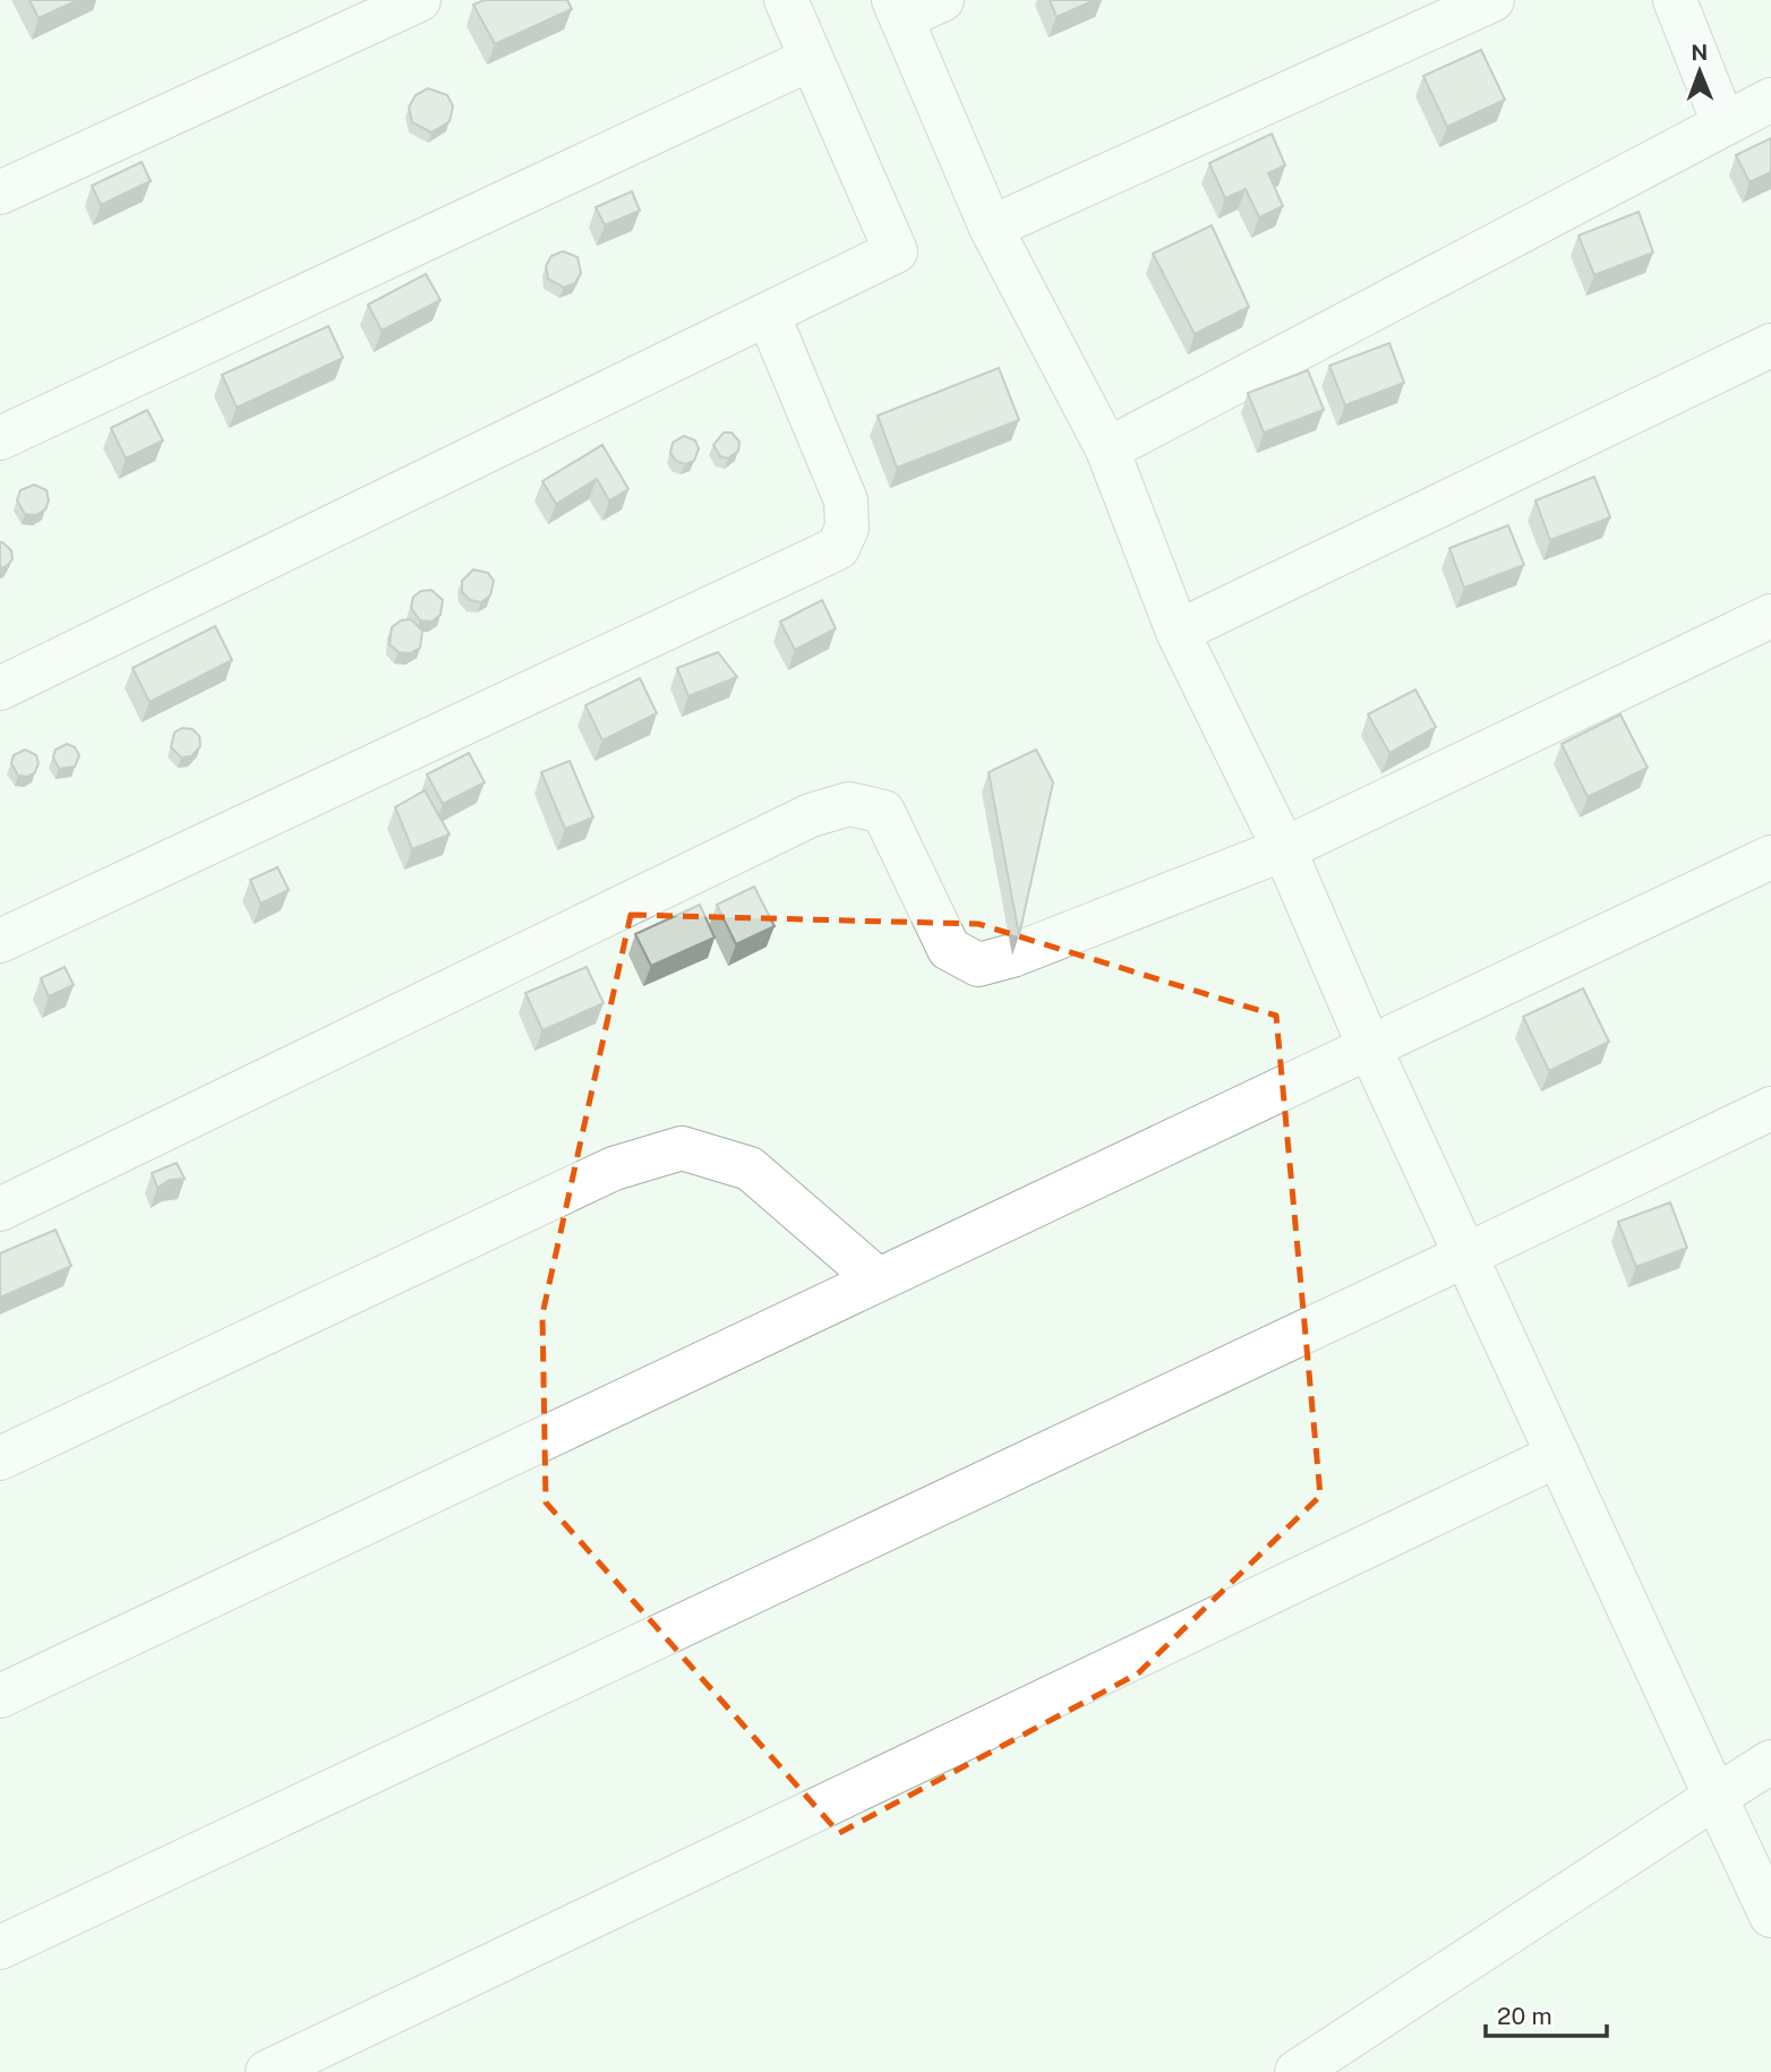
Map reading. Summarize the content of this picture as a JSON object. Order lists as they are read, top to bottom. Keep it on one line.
{"scale_bar":"20 m","north":"top"}
